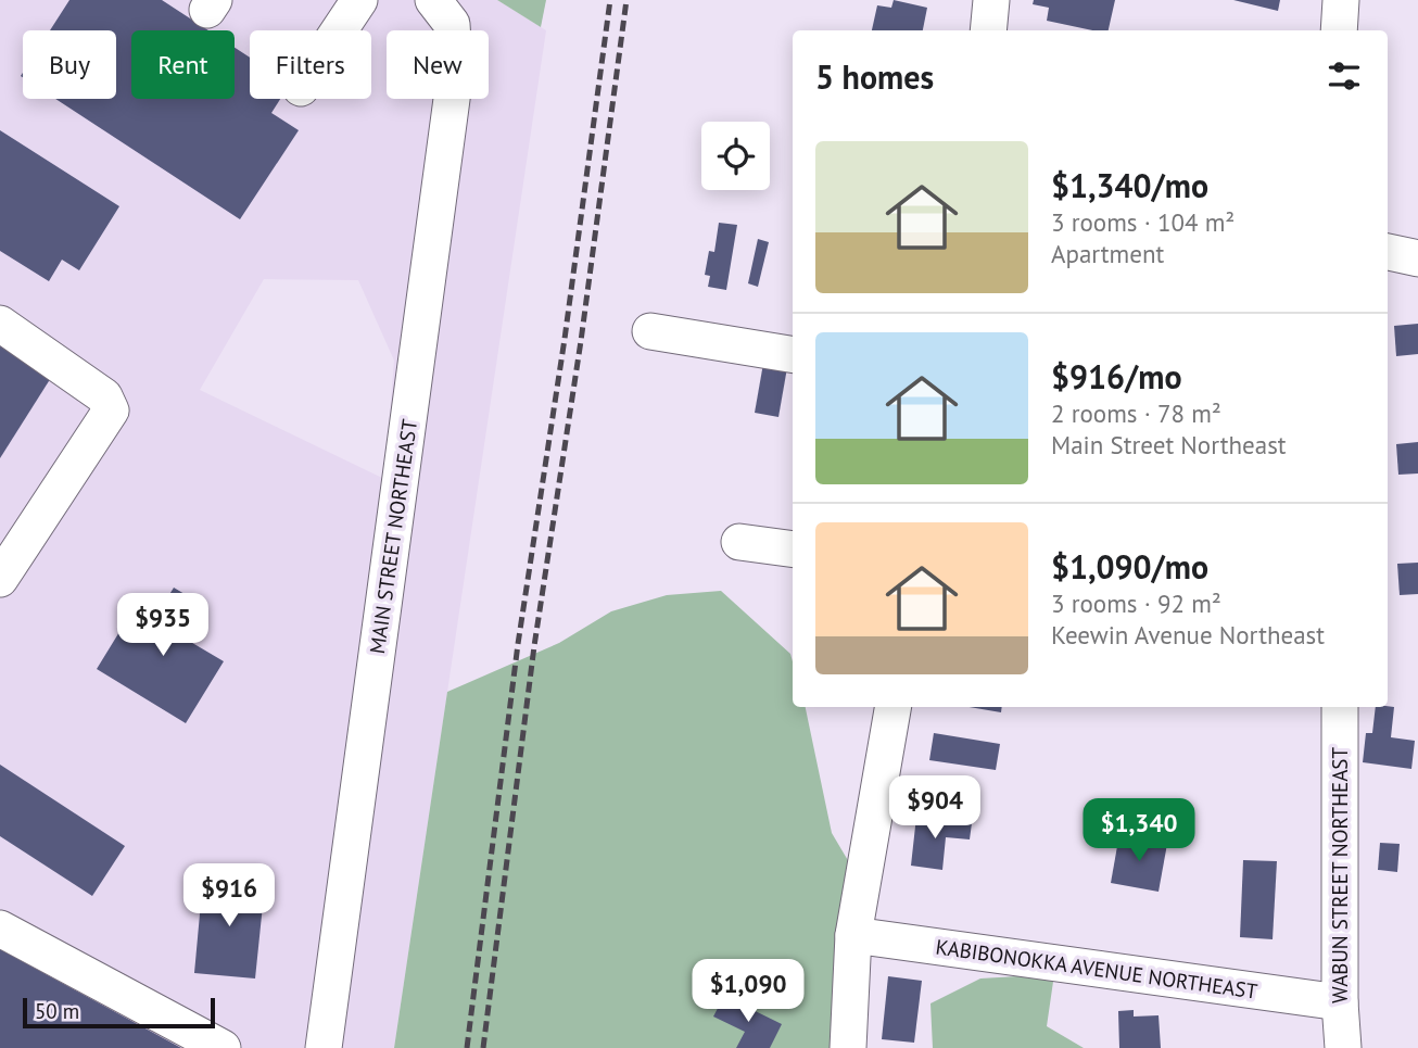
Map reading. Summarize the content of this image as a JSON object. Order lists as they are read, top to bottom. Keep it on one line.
{"streets":{"street":["MAIN STREET NORTHEAST","WABUN STREET NORTHEAST","KABIBONOKKA AVENUE NORTHEAST"]},"crossings":[["WABUN STREET NORTHEAST","KABIBONOKKA AVENUE NORTHEAST"]],"scale_bar":"50 m","page":{"chip":["Buy","Rent","Filters","New"],"heading":"5 homes","list":[{"name":"$1,340/mo","note":"3 rooms · 104 m² · Apartment"},{"name":"$916/mo","note":"2 rooms · 78 m² · Main Street Northeast"},{"name":"$1,090/mo","note":"3 rooms · 92 m² · Keewin Avenue Northeast"}],"price":["$935","$904","$1,340","$916","$1,090"],"scale":"50 m"}}
